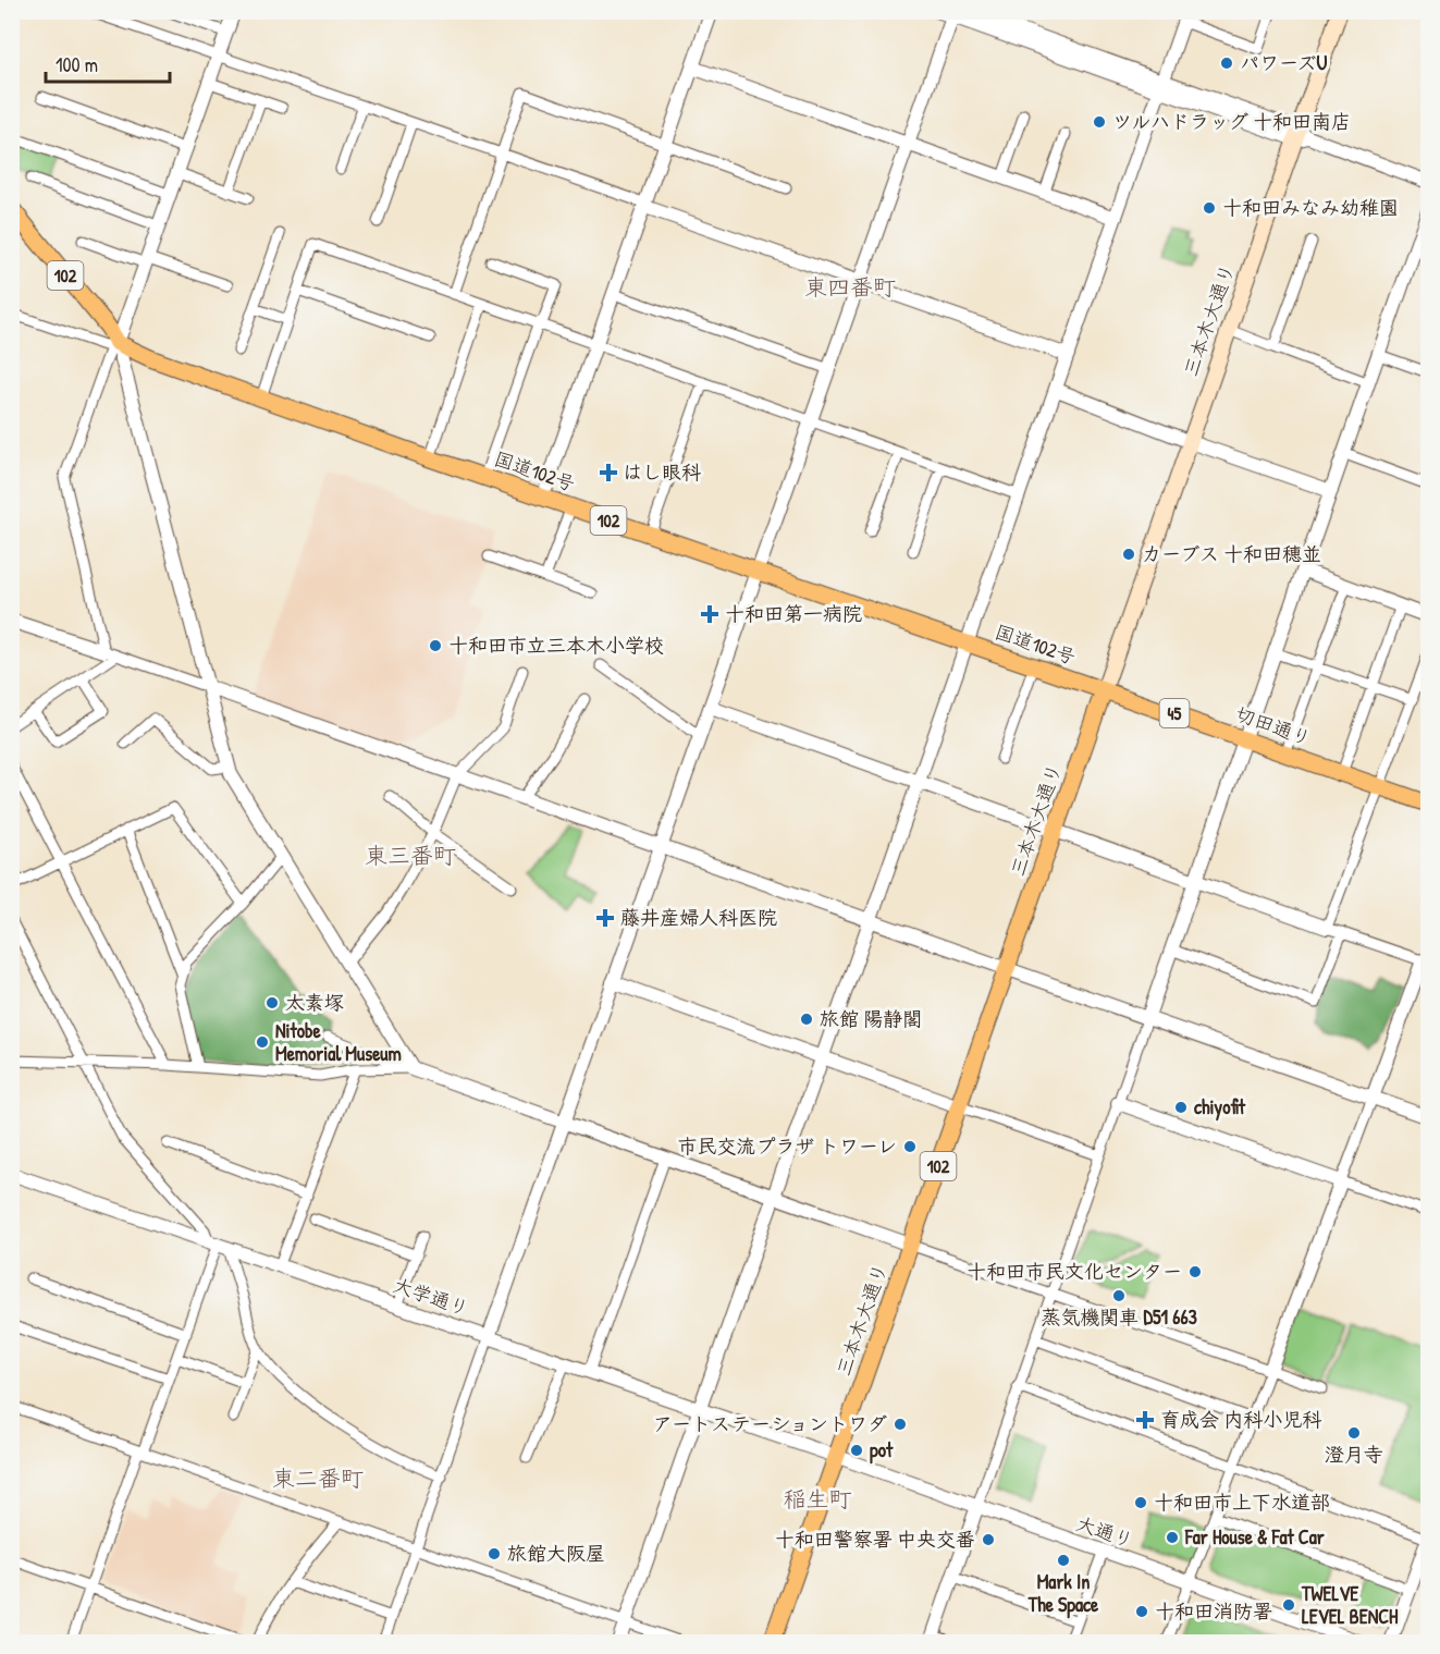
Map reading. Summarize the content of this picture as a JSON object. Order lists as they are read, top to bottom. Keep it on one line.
{"streets":{"main road":["102","三本木大通り","国道102号","45","切田通り"],"street":["大学通り","大通り"]},"crossings":[["102","国道102号"],["三本木大通り","国道102号"],["三本木大通り","切田通り"],["三本木大通り","大学通り"],["三本木大通り","大通り"],["国道102号","切田通り"],["大学通り","大通り"]],"districts":["東四番町","東三番町","東二番町","稲生町"],"places":{"other":["パワーズU","ツルハドラッグ 十和田南店","十和田みなみ幼稚園","カーブス 十和田穂並","十和田市立三本木小学校","太素塚","旅館 陽静閣","Nitobe Memorial Museum","chiyofit","市民交流プラザ トワーレ","十和田市民文化センター","蒸気機関車 D51 663","アートステーショントワダ","澄月寺","pot","十和田市上下水道部","Far House & Fat Car","十和田警察署 中央交番","旅館大阪屋","Mark In The Space","TWELVE LEVEL BENCH","十和田消防署"],"health":["はし眼科","十和田第一病院","藤井産婦人科医院","育成会 内科小児科"]},"scale_bar":"100 m"}
